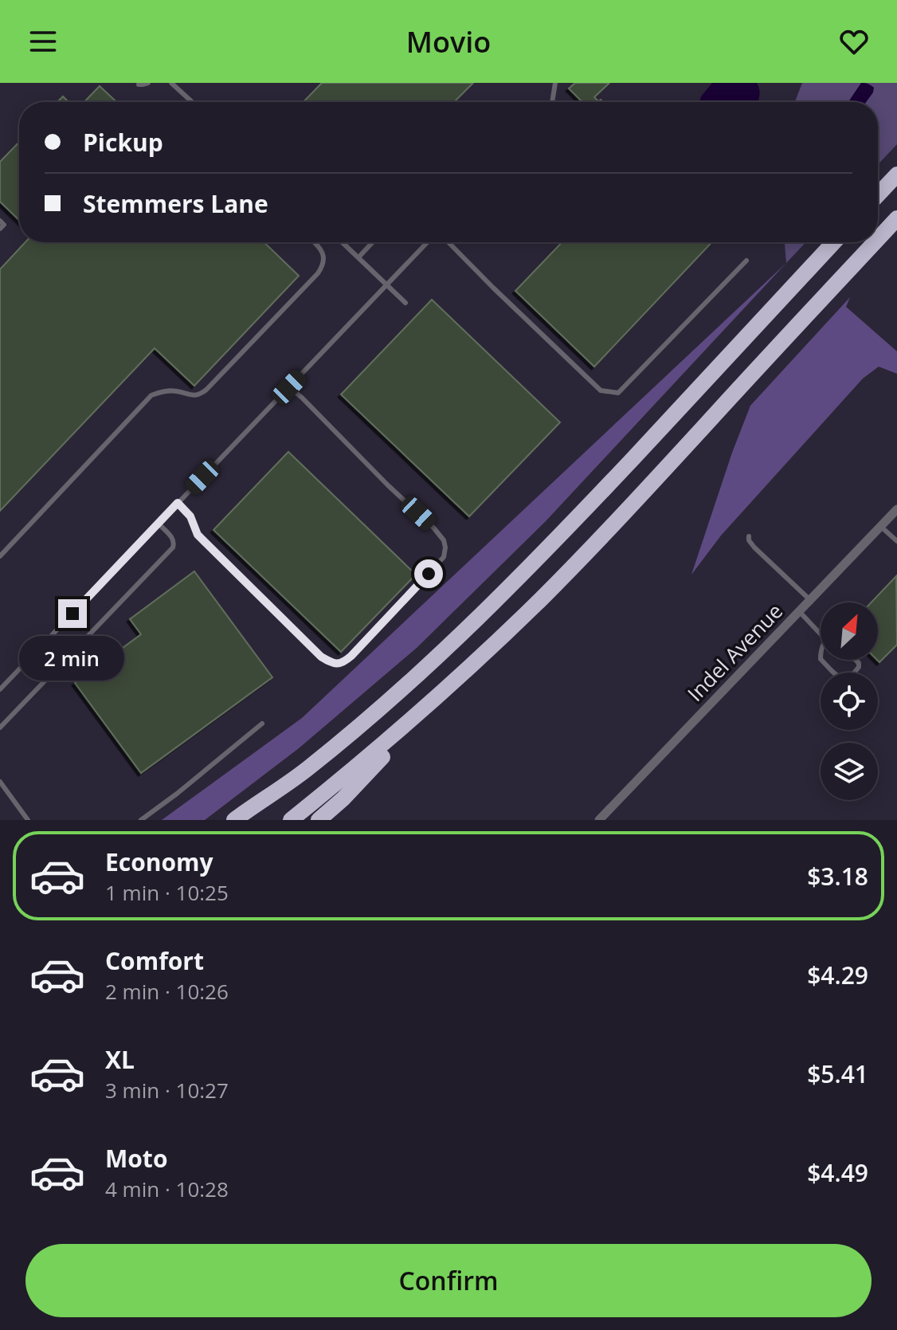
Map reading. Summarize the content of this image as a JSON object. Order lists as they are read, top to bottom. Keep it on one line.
{"streets":{"street":["Indel Avenue"]},"north":"top right","page":{"header":"Movio","banner":["Pickup","Stemmers Lane"],"bubble":"2 min","list":[{"name":"Economy","note":"1 min · 10:25","value":"$3.18"},{"name":"Comfort","note":"2 min · 10:26","value":"$4.29"},{"name":"XL","note":"3 min · 10:27","value":"$5.41"},{"name":"Moto","note":"4 min · 10:28","value":"$4.49"}],"buttons":"Confirm"}}
